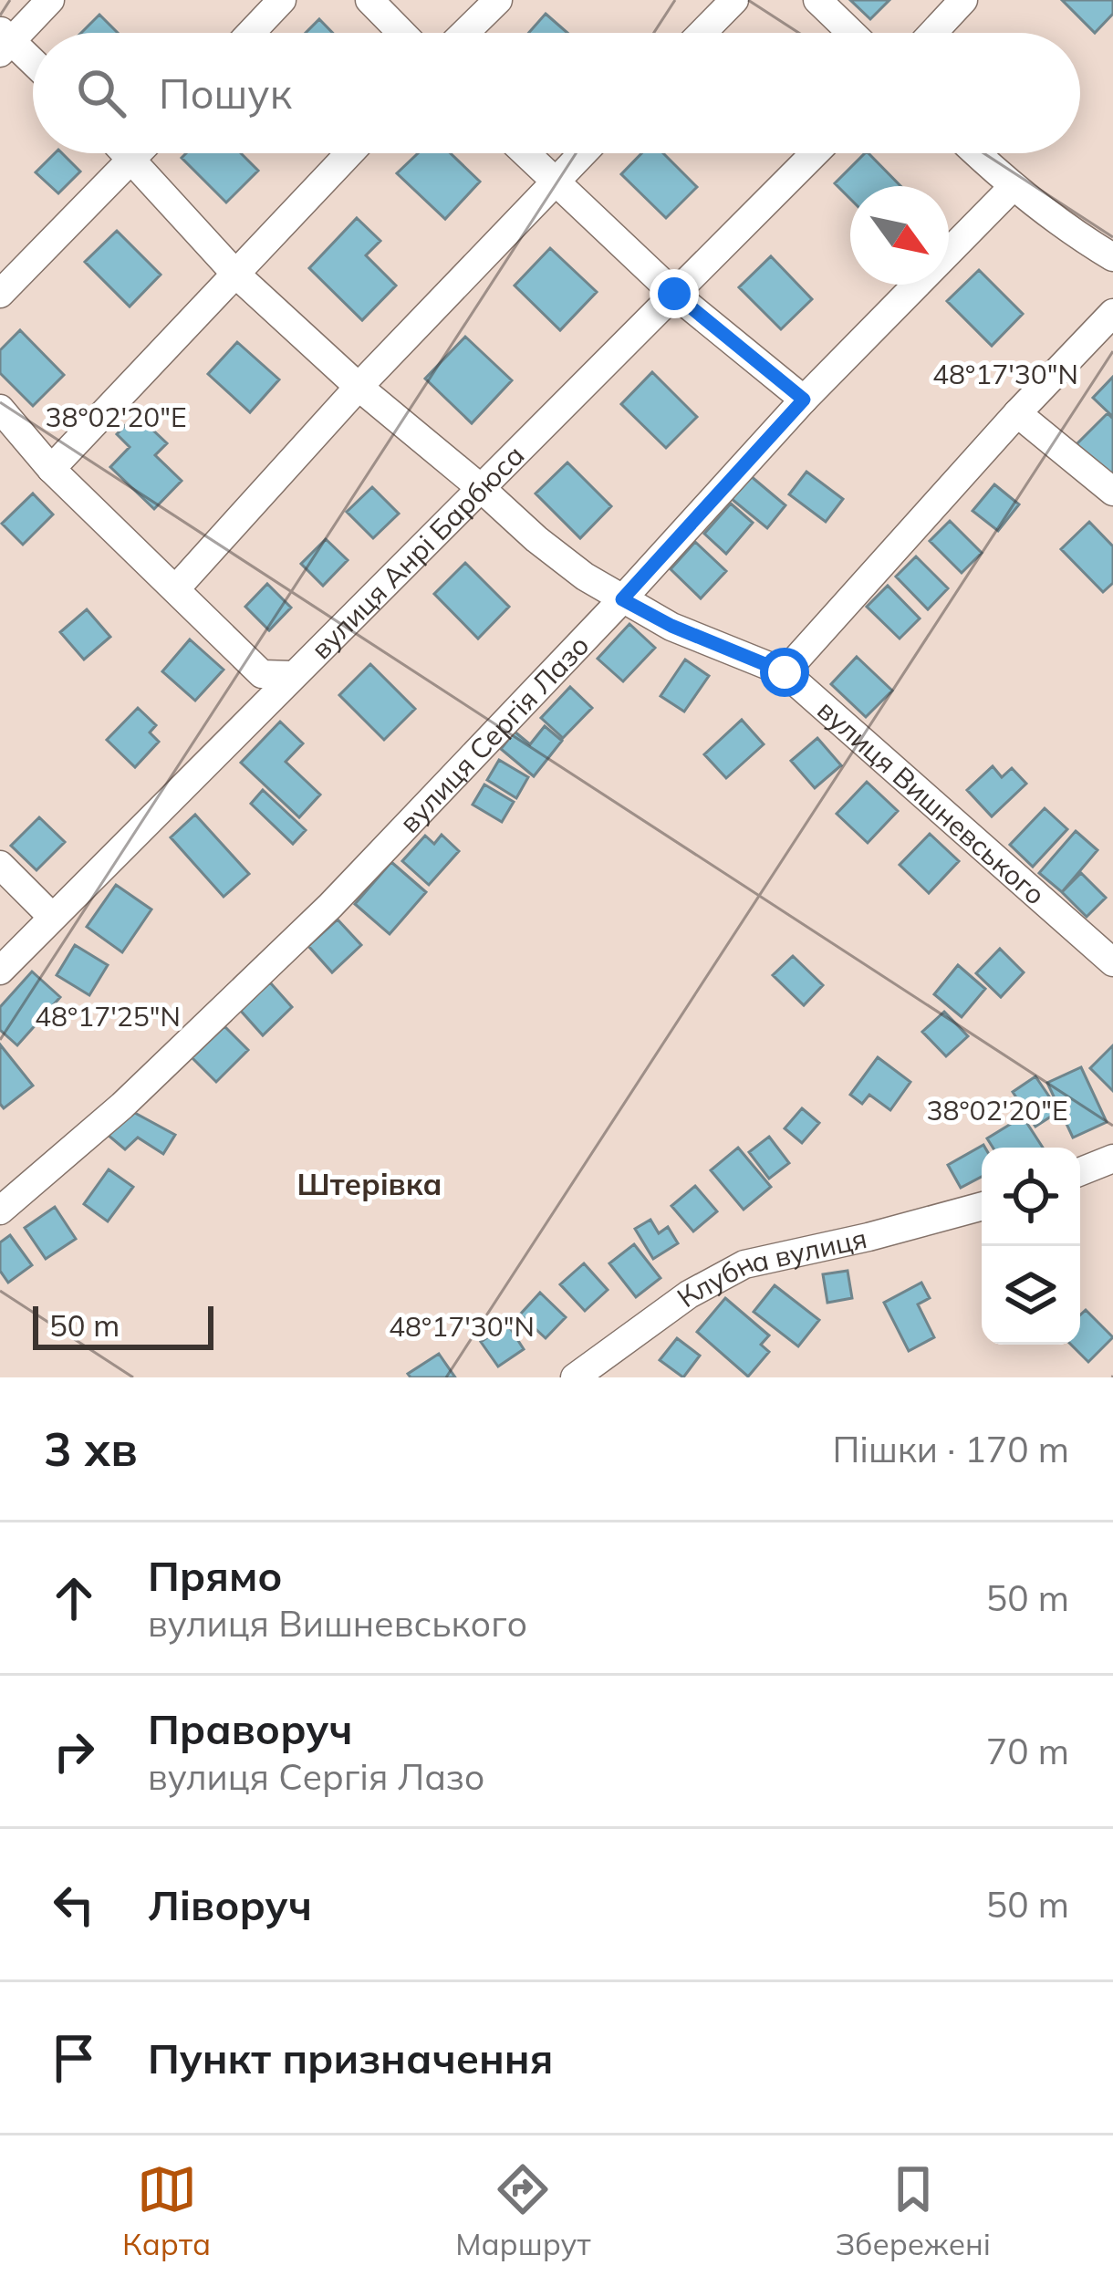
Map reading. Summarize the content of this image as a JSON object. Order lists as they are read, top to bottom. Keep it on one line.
{"streets":{"street":["вулиця Анрі Барбюса","вулиця Сергія Лазо","вулиця Вишневського","Клубна вулиця"]},"crossings":[["вулиця Анрі Барбюса","вулиця Вишневського"],["вулиця Сергія Лазо","вулиця Вишневського"]],"districts":["Штерiвка"],"scale_bar":"50 m","north":"bottom right","page":{"search":"Пошук","scale":"50 m","heading":["3 хв","Пішки · 170 m"],"list":[["Прямо","вулиця Вишневського","50 m"],["Праворуч","вулиця Сергія Лазо","70 m"],["Ліворуч","50 m"],"Пункт призначення"],"nav":["Карта","Маршрут","Збережені"]},"coordinates":["48°17'30\"N","38°02'20\"E","48°17'25\"N"]}
